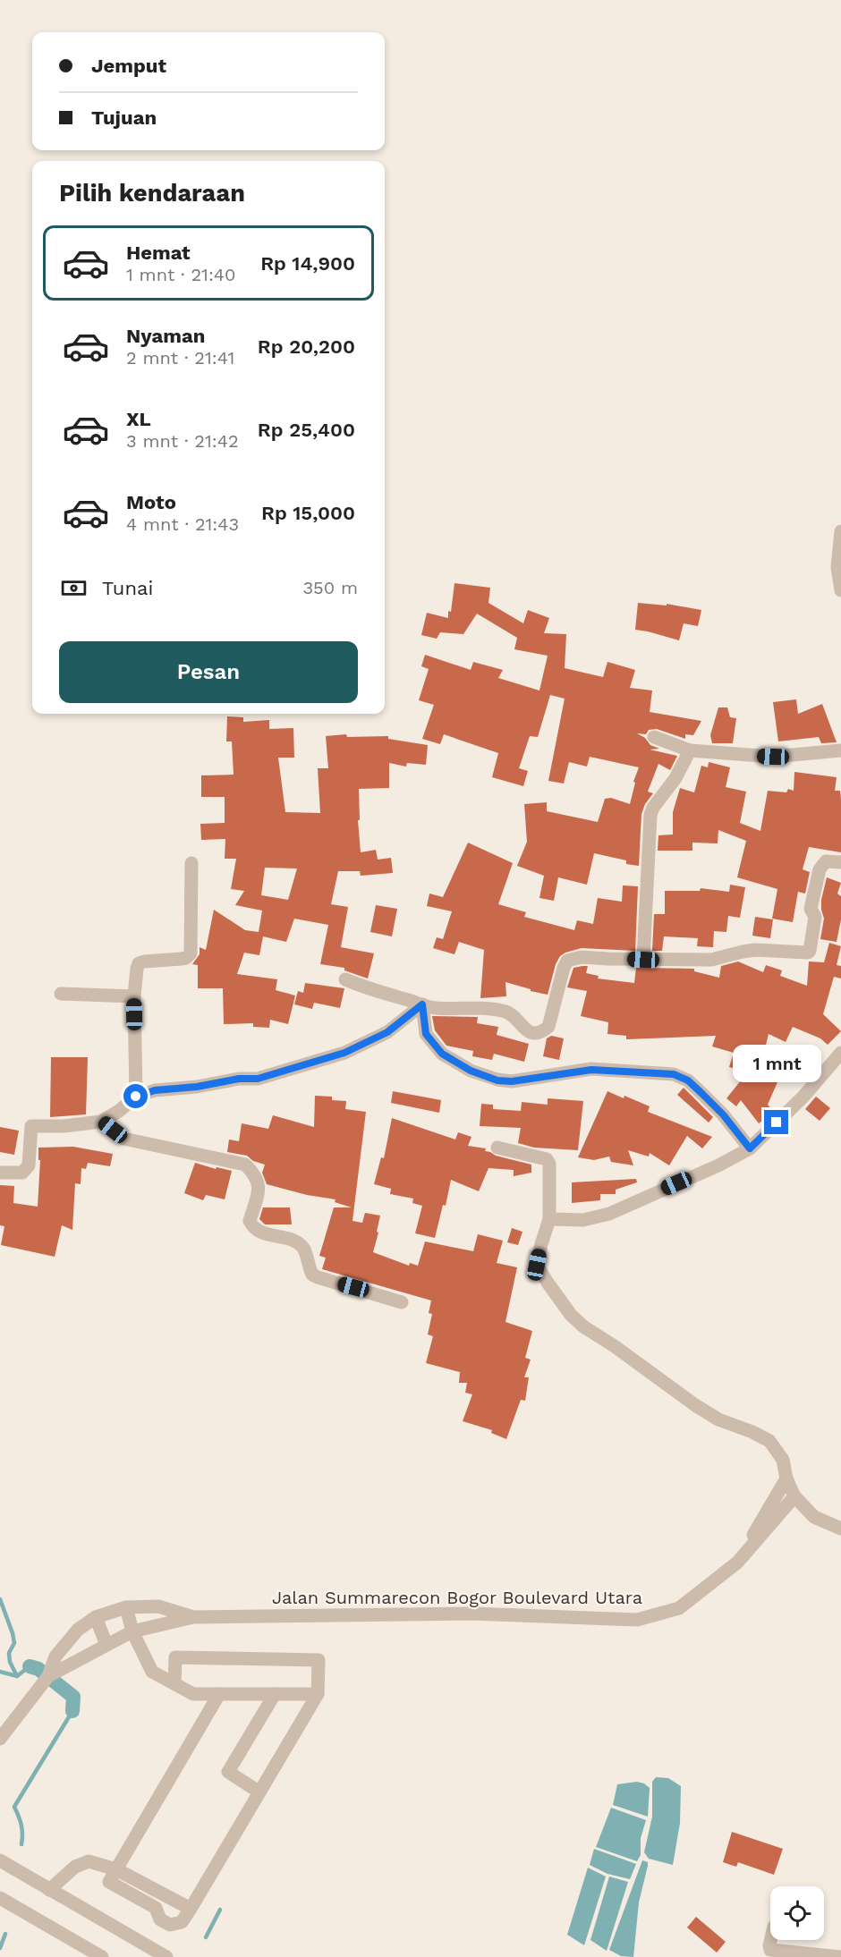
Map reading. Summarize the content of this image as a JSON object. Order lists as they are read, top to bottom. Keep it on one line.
{"streets":{"street":["Jalan Summarecon Bogor Boulevard Utara"]},"page":{"banner":["Jemput","Tujuan"],"heading":"Pilih kendaraan","list":[{"name":"Hemat","note":"1 mnt · 21:40","value":"Rp 14,900"},{"name":"Nyaman","note":"2 mnt · 21:41","value":"Rp 20,200"},{"name":"XL","note":"3 mnt · 21:42","value":"Rp 25,400"},{"name":"Moto","note":"4 mnt · 21:43","value":"Rp 15,000"}],"pay":["Tunai","350 m"],"buttons":"Pesan","bubble":"1 mnt"}}
